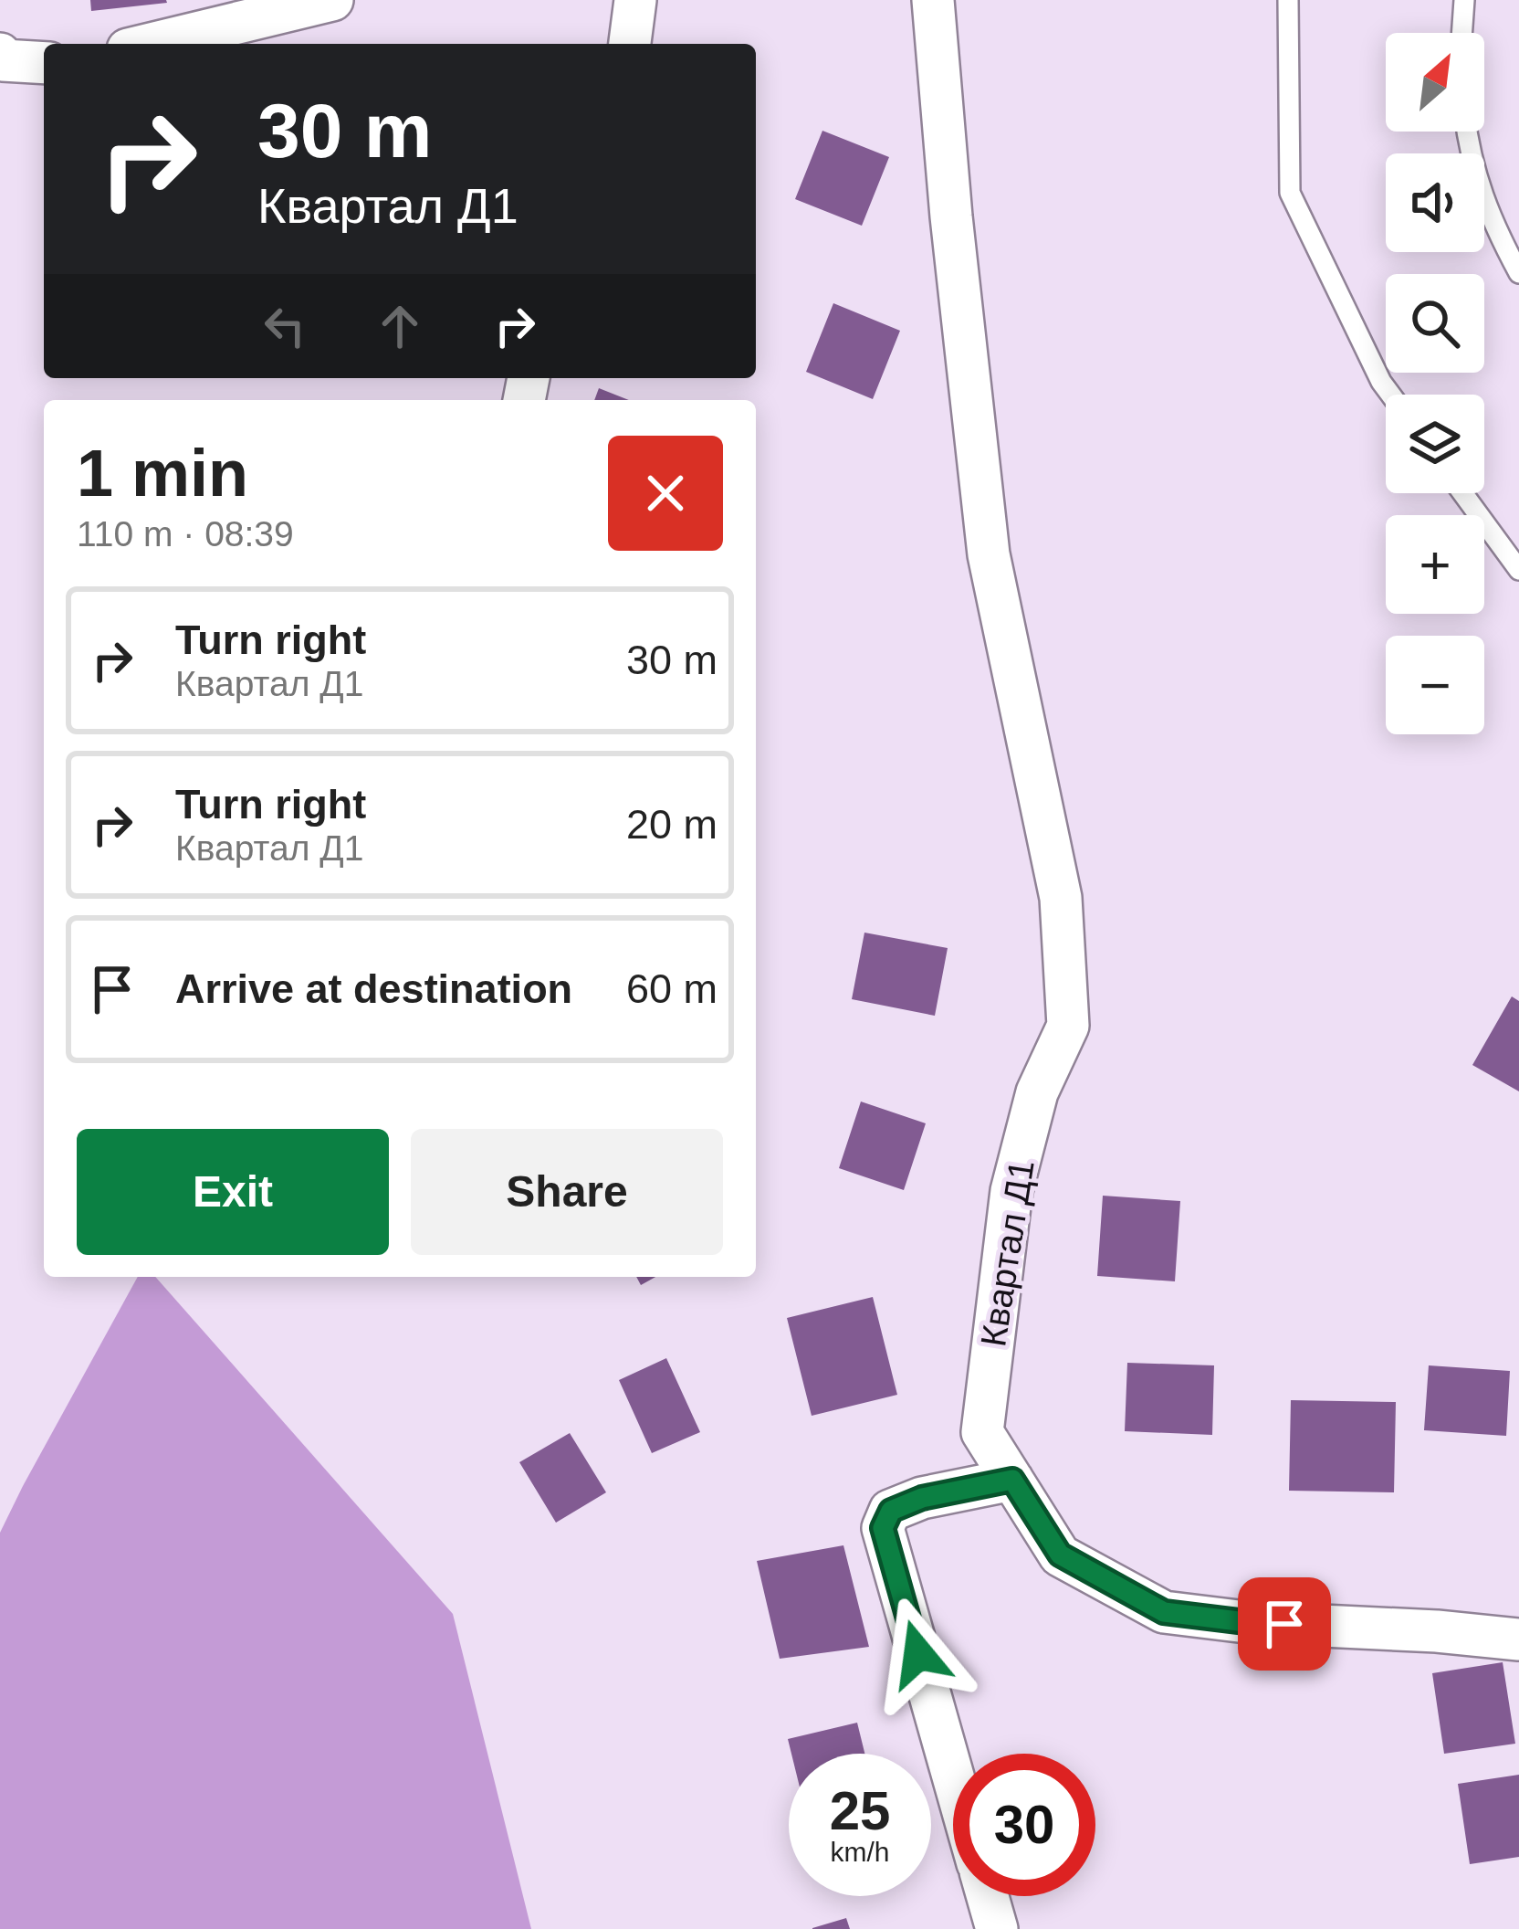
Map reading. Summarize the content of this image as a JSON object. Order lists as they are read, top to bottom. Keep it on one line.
{"streets":{"street":["Квартал Д1"]},"north":"top right","page":{"map_buttons":["+","−"],"turn":["30 m","Квартал Д1"],"heading":["1 min","110 m · 08:39"],"list":[{"name":"Turn right","note":"Квартал Д1","value":"30 m"},{"name":"Turn right","note":"Квартал Д1","value":"20 m"},{"name":"Arrive at destination","value":"60 m"}],"buttons":["Exit","Share"],"speed":"25 km/h","limit":"30"}}
